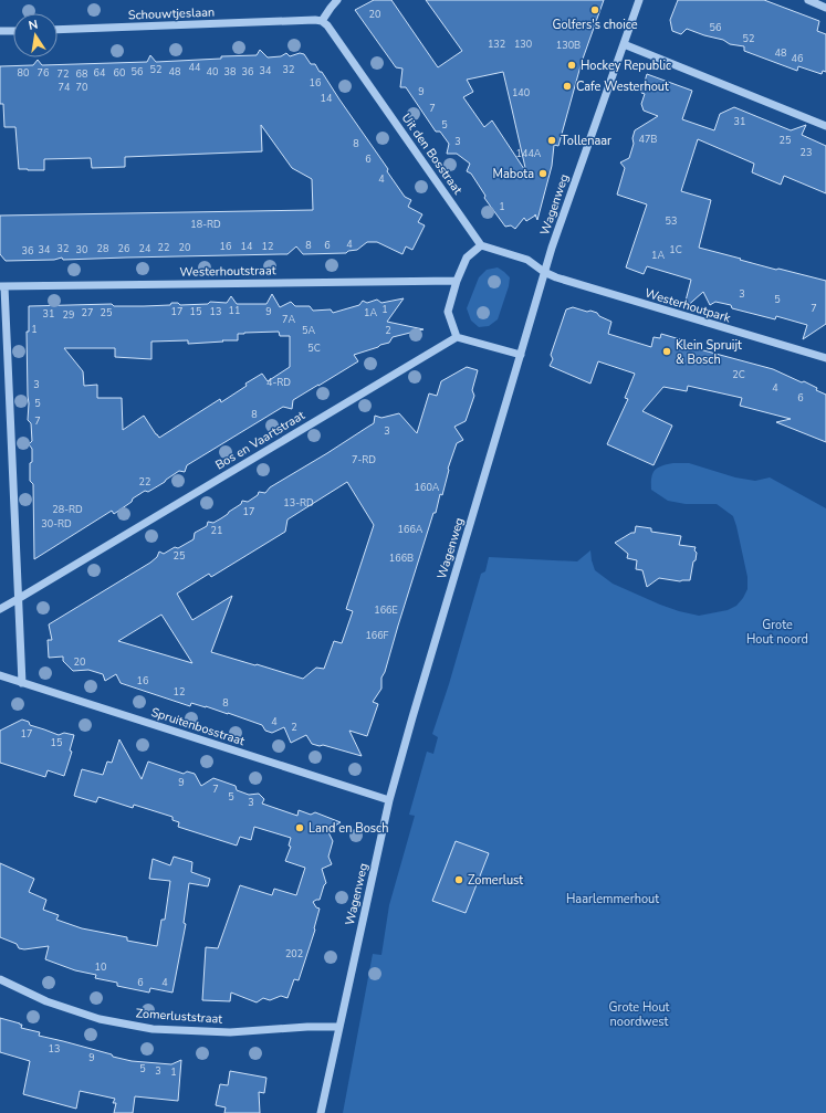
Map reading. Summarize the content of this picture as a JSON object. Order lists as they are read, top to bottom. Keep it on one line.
{"streets":{"street":["Schouwtjeslaan","Uit den Bosstraat","Wagenweg","Westerhoutstraat","Westerhoutpark","Bos en Vaartstraat","Spruitenbosstraat","Zomerluststraat"]},"crossings":[["Schouwtjeslaan","Uit den Bosstraat"],["Uit den Bosstraat","Wagenweg"],["Uit den Bosstraat","Westerhoutstraat"],["Uit den Bosstraat","Westerhoutpark"],["Uit den Bosstraat","Bos en Vaartstraat"],["Wagenweg","Westerhoutstraat"],["Wagenweg","Westerhoutpark"],["Wagenweg","Bos en Vaartstraat"],["Wagenweg","Spruitenbosstraat"],["Wagenweg","Zomerluststraat"],["Westerhoutstraat","Westerhoutpark"],["Westerhoutstraat","Bos en Vaartstraat"],["Westerhoutpark","Bos en Vaartstraat"]],"parks":["Grote Hout noord","Haarlemmerhout","Grote Hout noordwest"],"places":["Golfers's choice","Hockey Republic","Cafe Westerhout","Tollenaar","Mabota","Klein Spruijt & Bosch","Land en Bosch","Zomerlust"],"house_numbers":["20","56","52","132","130","130B","48","46","44","52","32","34","56","48","40","38","36","80","76","64","60","72","68","16","74","70","9","140","14","7","31","5","47B","25","3","8","23","144A","6","4","1","53","18-RD","4","8","6","16","14","12","22","20","32","28","26","24","34","30","1C","36","1A","3","5","7","1","11","17","15","13","9","27","25","1A","31","29","7A","1","5A","2","5C","2C","4-RD","3","4","6","5","8","7","3","7-RD","22","160A","13-RD","28-RD","17","30-RD","166A","21","25","166B","166E","166F","20","16","12","8","4","2","17","15","9","7","5","3","202","10","6","4","13","9","5","3","1"],"north":"top"}
